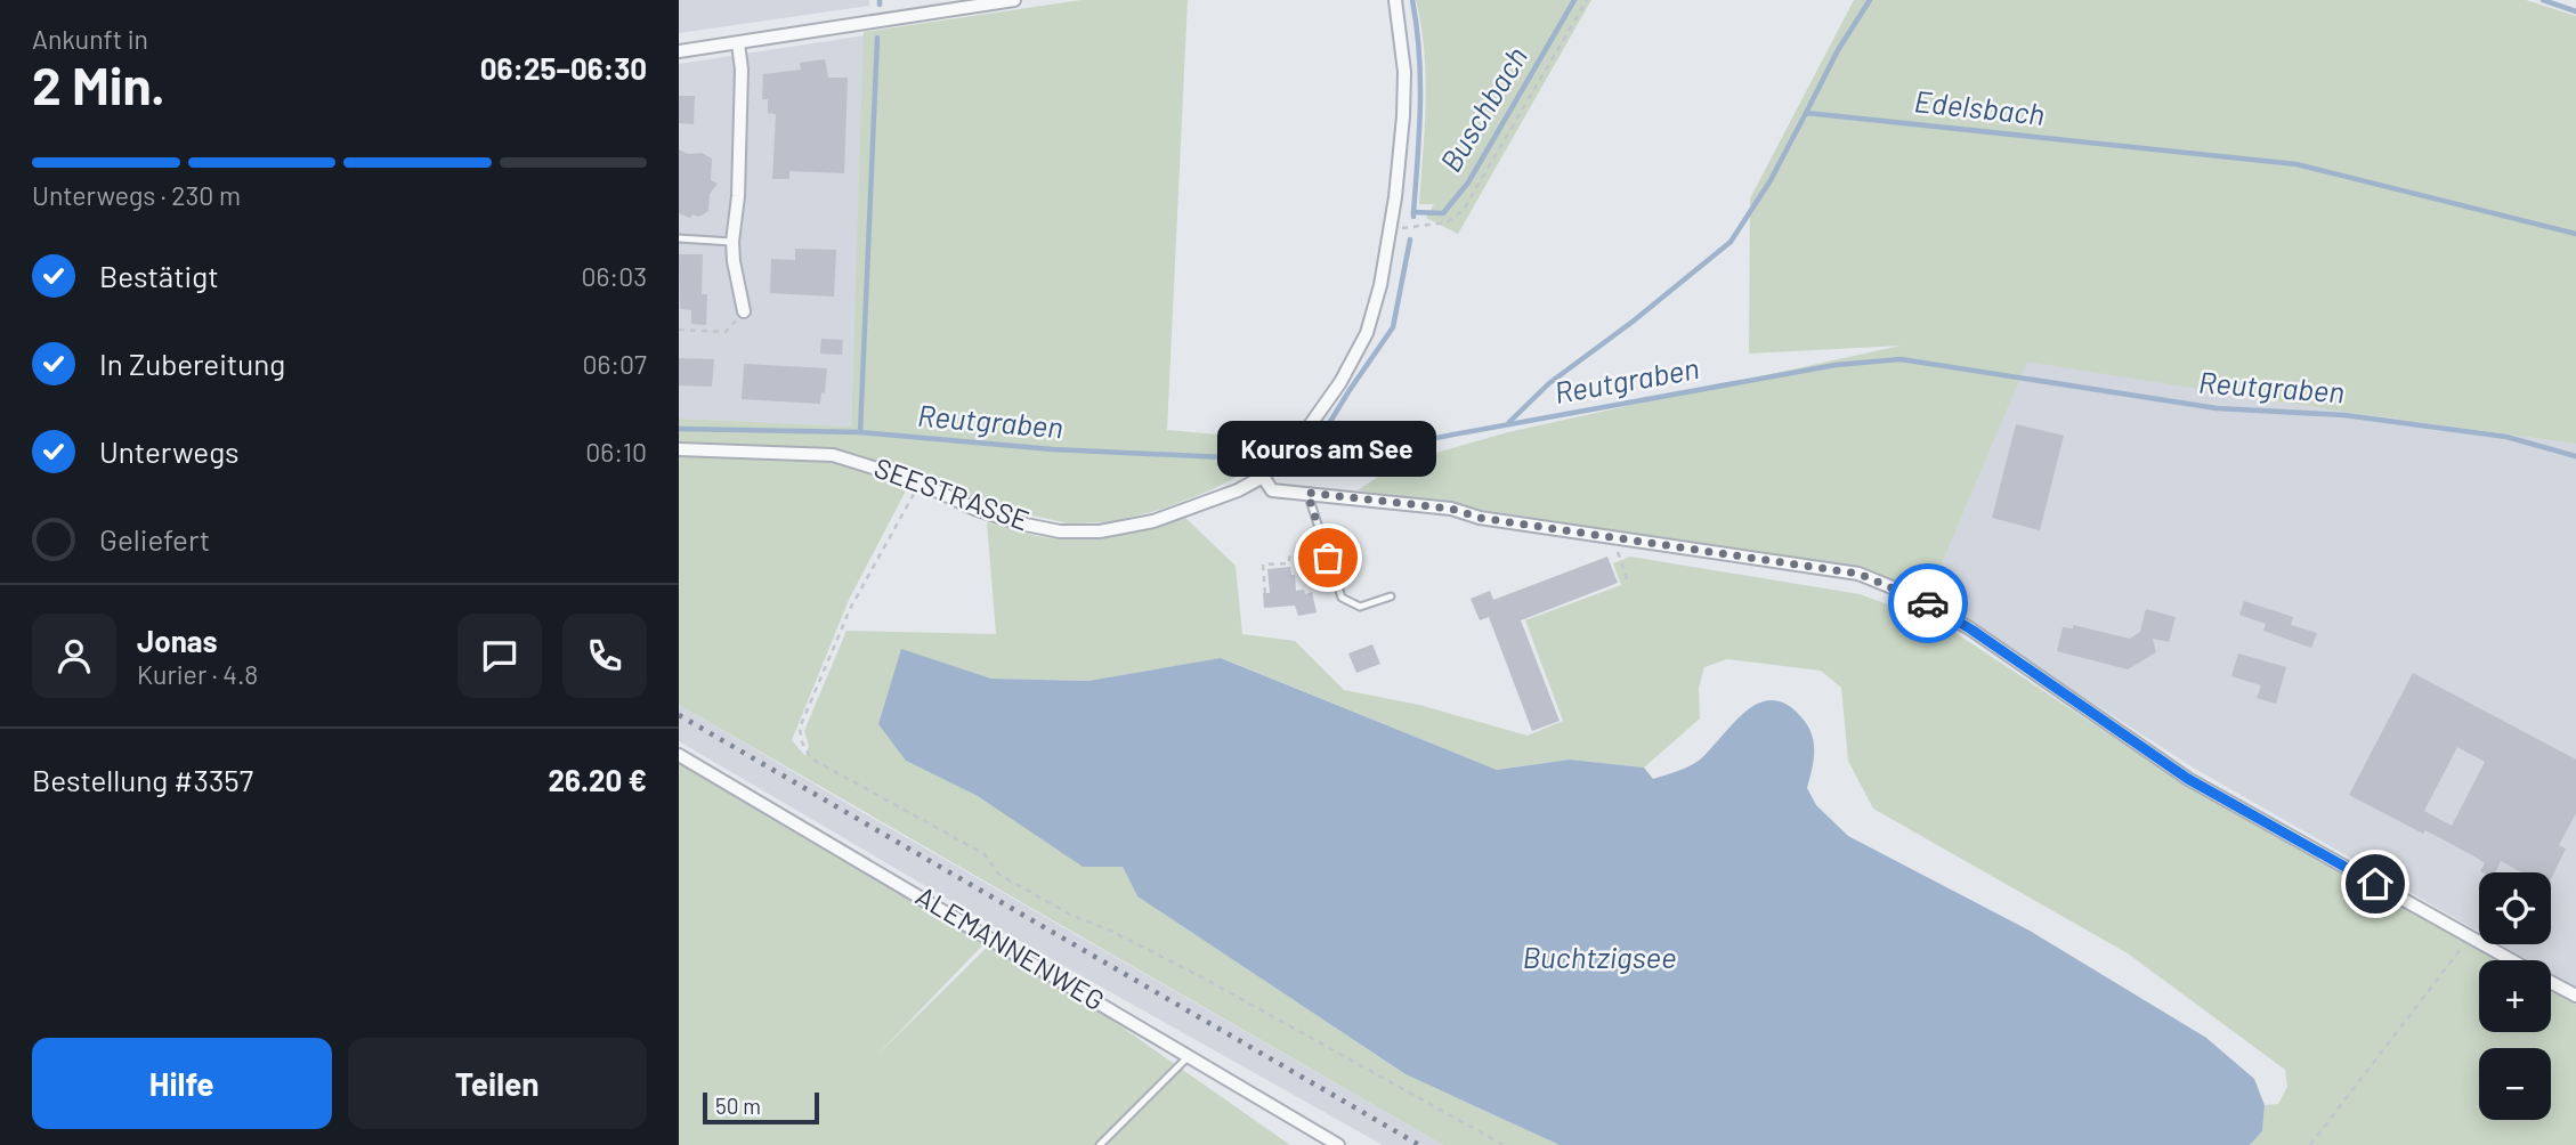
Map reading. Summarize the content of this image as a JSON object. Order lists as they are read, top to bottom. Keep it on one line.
{"streets":{"street":["SEESTRASSE","ALEMANNENWEG"]},"water":["Edelsbach","Buschbach","Reutgraben","Buchtzigsee"],"places":["Kouros am See"],"scale_bar":"50 m","page":{"heading":["2 Min.","Ankunft in","06:25–06:30"],"panel":["Jonas","Kurier · 4.8","Bestellung #3357","26.20 €"],"bar":"Unterwegs · 230 m","list":[["Bestätigt","06:03"],["In Zubereitung","06:07"],["Unterwegs","06:10"],"Geliefert"],"bubble":"Kouros am See","map_buttons":["+","−"],"buttons":["Hilfe","Teilen"],"scale":"50 m"}}
